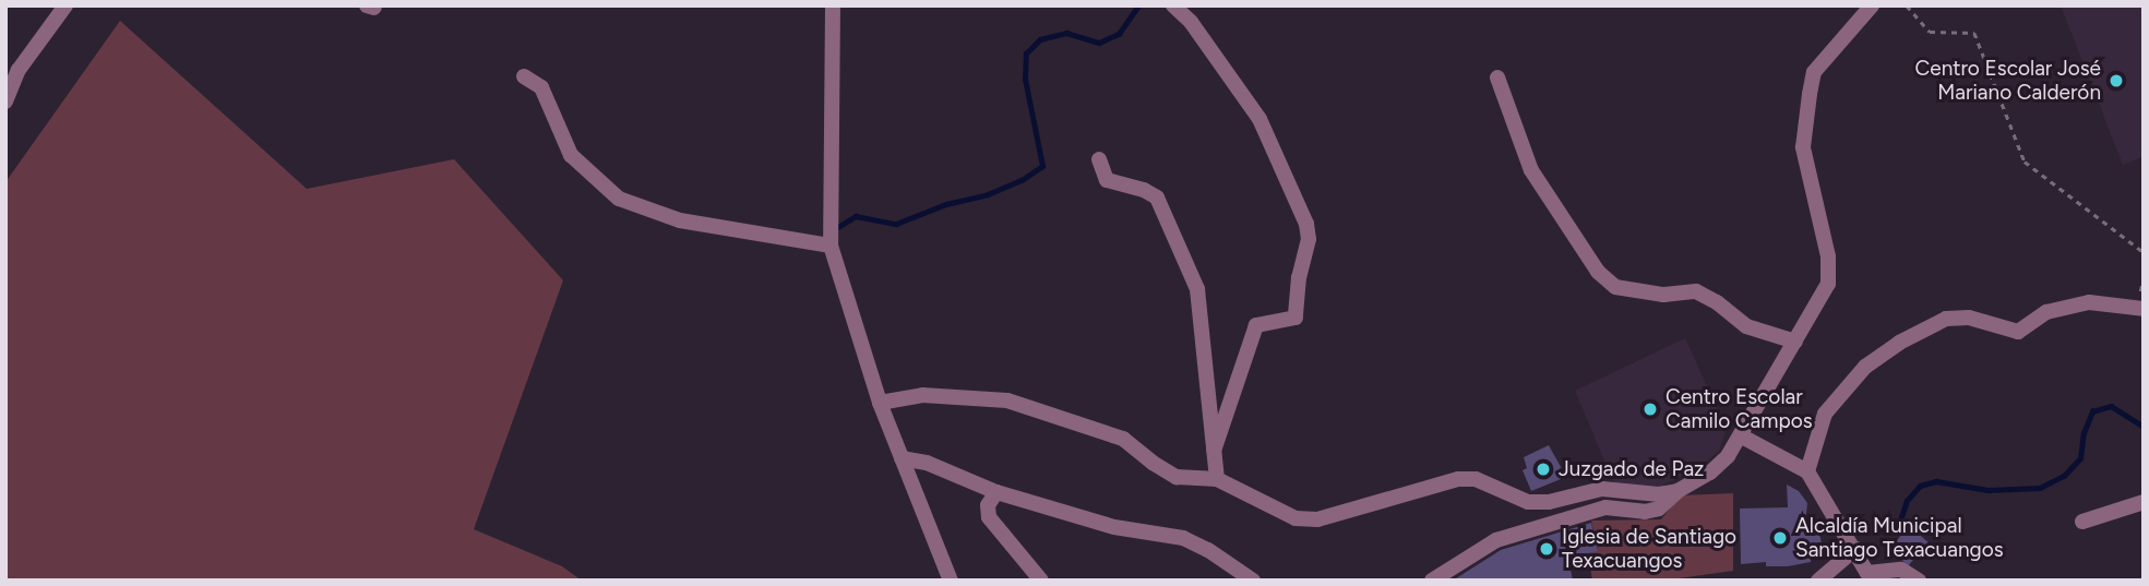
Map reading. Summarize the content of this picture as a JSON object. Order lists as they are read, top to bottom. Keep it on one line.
{"places":["Centro Escolar José Mariano Calderón","Centro Escolar Camilo Campos","Juzgado de Paz","Alcaldía Municipal Santiago Texacuangos","Iglesia de Santiago Texacuangos"]}
